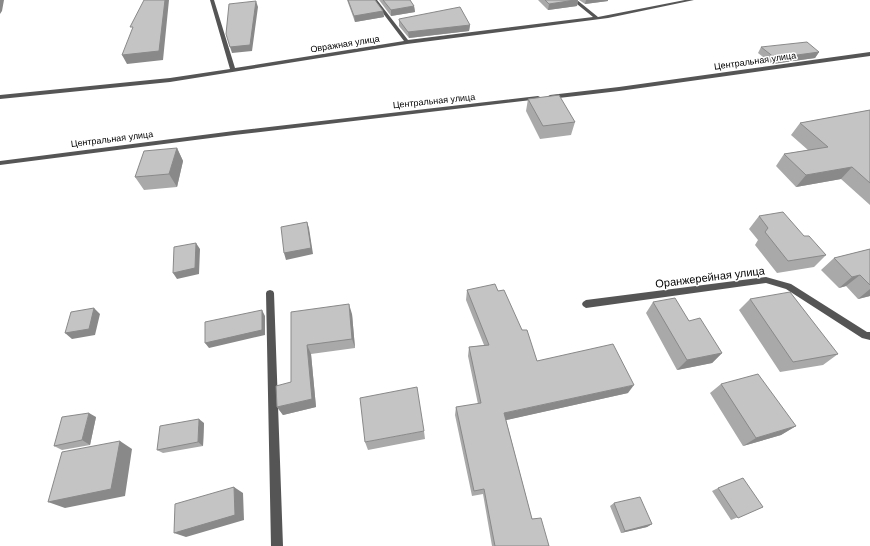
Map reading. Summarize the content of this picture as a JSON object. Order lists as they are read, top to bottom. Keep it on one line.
{"streets":{"street":["Овражная улица","Центральная улица","Оранжерейная улица"]}}
